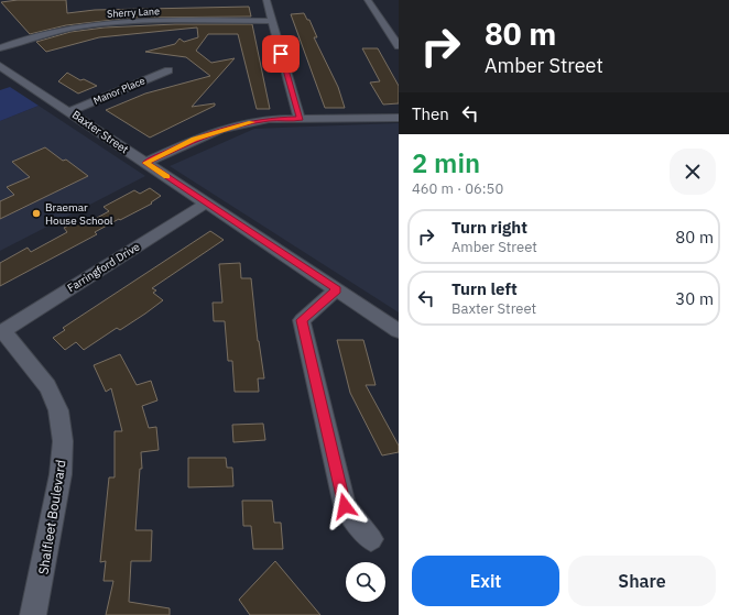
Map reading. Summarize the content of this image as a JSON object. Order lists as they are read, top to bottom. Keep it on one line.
{"streets":{"street":["Sherry Lane","Manor Place","Baxter Street","Farringford Drive","Shalfleet Boulevard"]},"crossings":[["Manor Place","Baxter Street"],["Baxter Street","Farringford Drive"],["Farringford Drive","Shalfleet Boulevard"]],"places":["Braemar House School"],"page":{"turn":["80 m","Amber Street"],"then":"Then","heading":["2 min","460 m · 06:50"],"list":[{"name":"Turn right","note":"Amber Street","value":"80 m"},{"name":"Turn left","note":"Baxter Street","value":"30 m"}],"buttons":["Exit","Share"]}}
